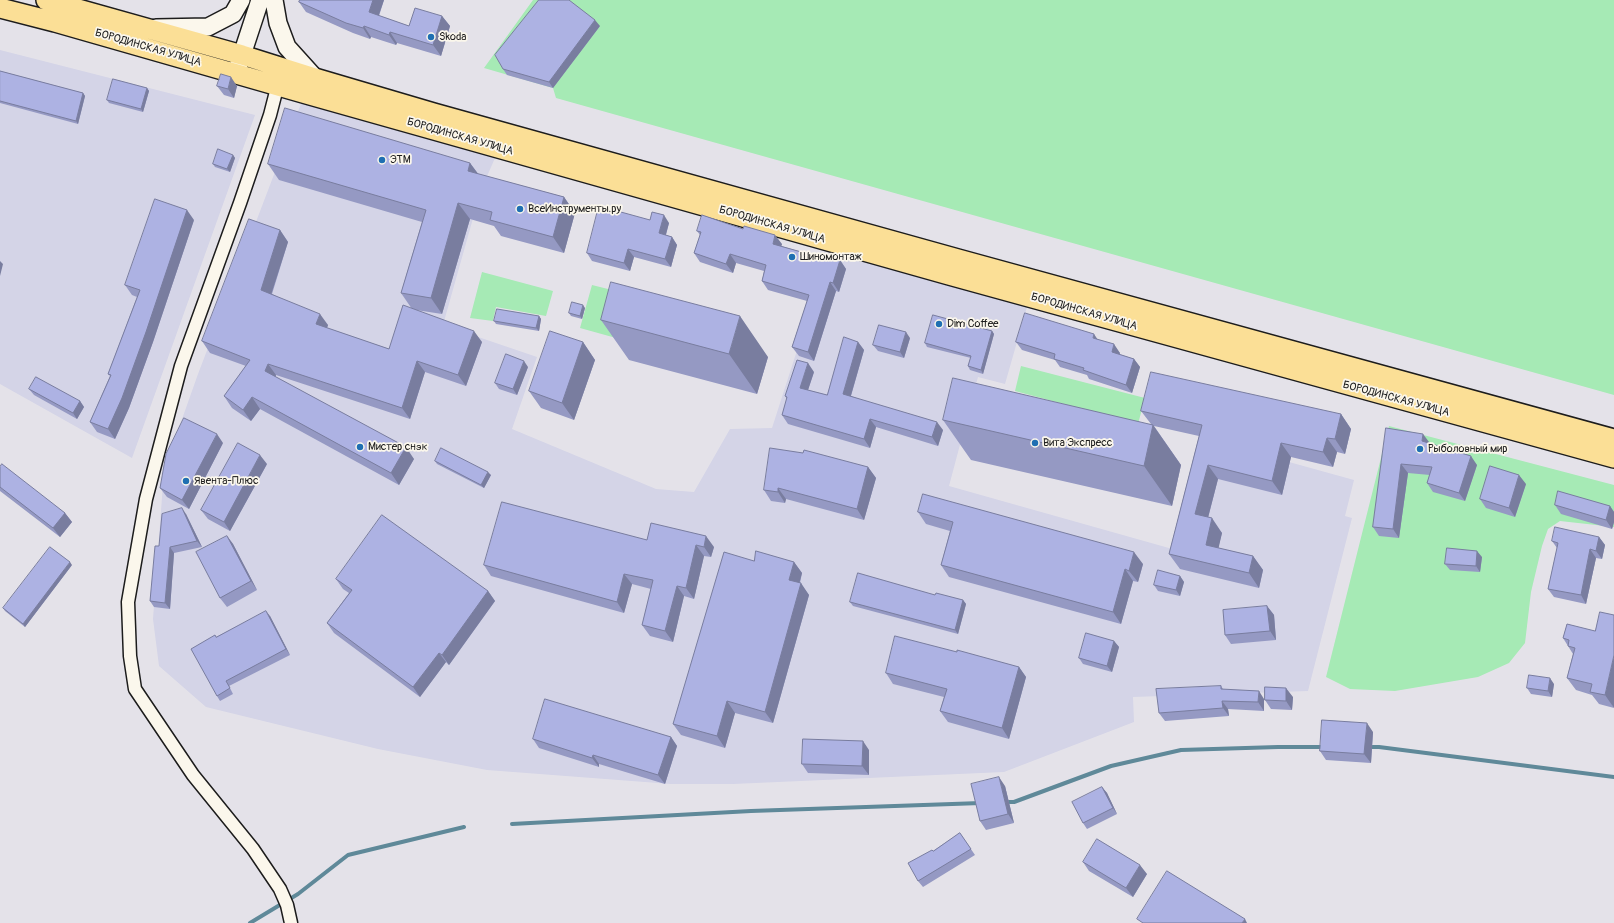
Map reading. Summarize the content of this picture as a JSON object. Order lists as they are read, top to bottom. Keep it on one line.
{"streets":{"main road":["БОРОДИНСКАЯ УЛИЦА"]},"places":["Skoda","ЭТМ","ВсеИнструменты.ру","Шиномонтаж","Dim Coffee","Вита Экспресс","Мистер снэк","Рыболовный мир","Явента-Плюс"]}
